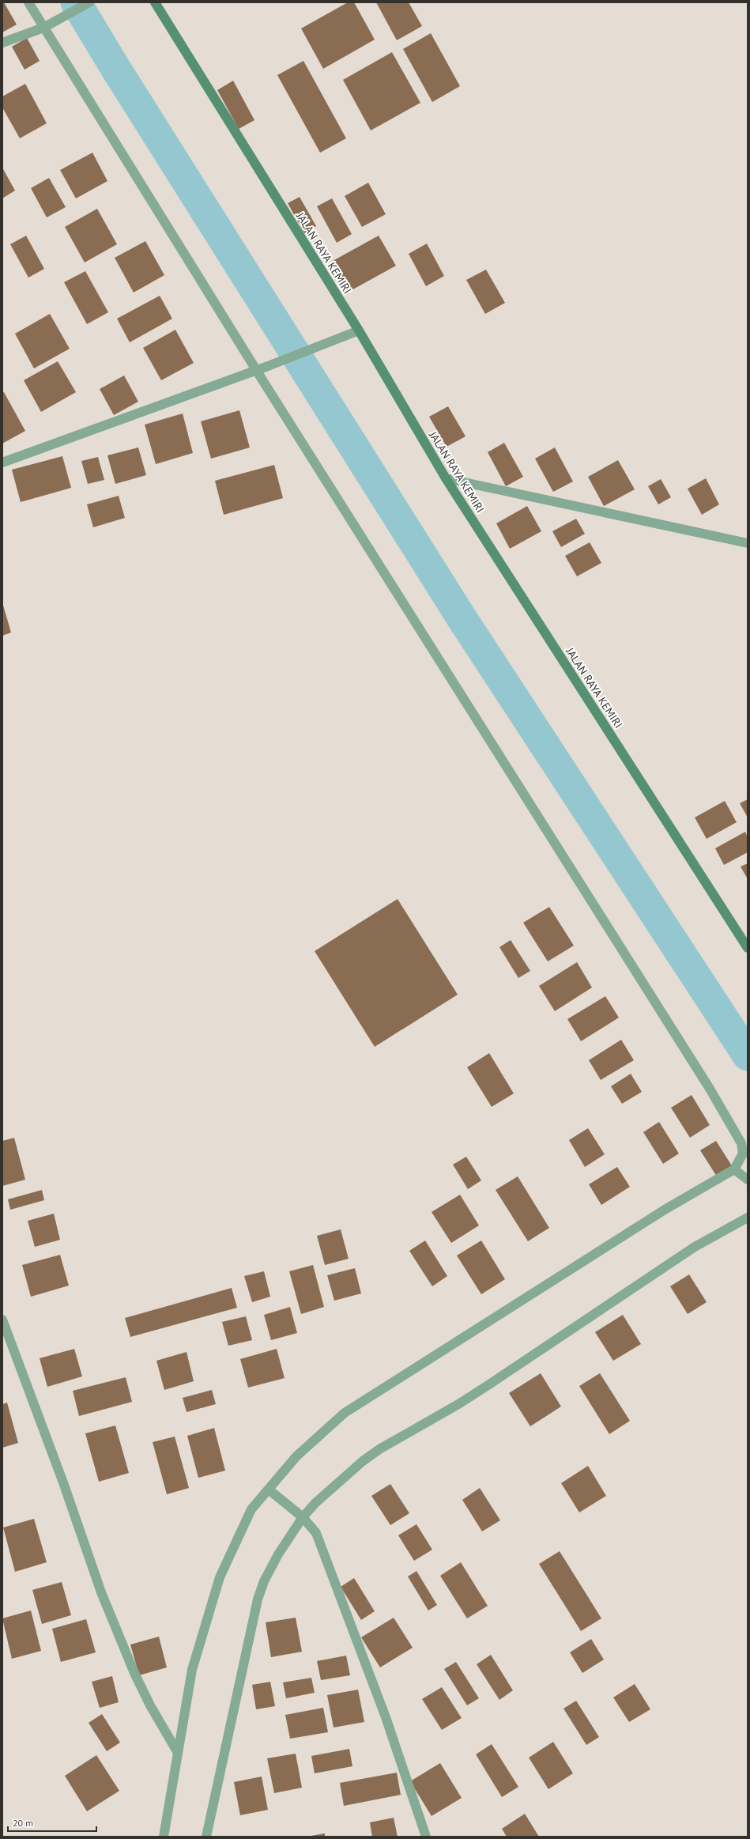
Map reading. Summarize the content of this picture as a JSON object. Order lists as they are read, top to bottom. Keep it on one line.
{"streets":{"main road":["JALAN RAYA KEMIRI"]},"scale_bar":"20 m"}
